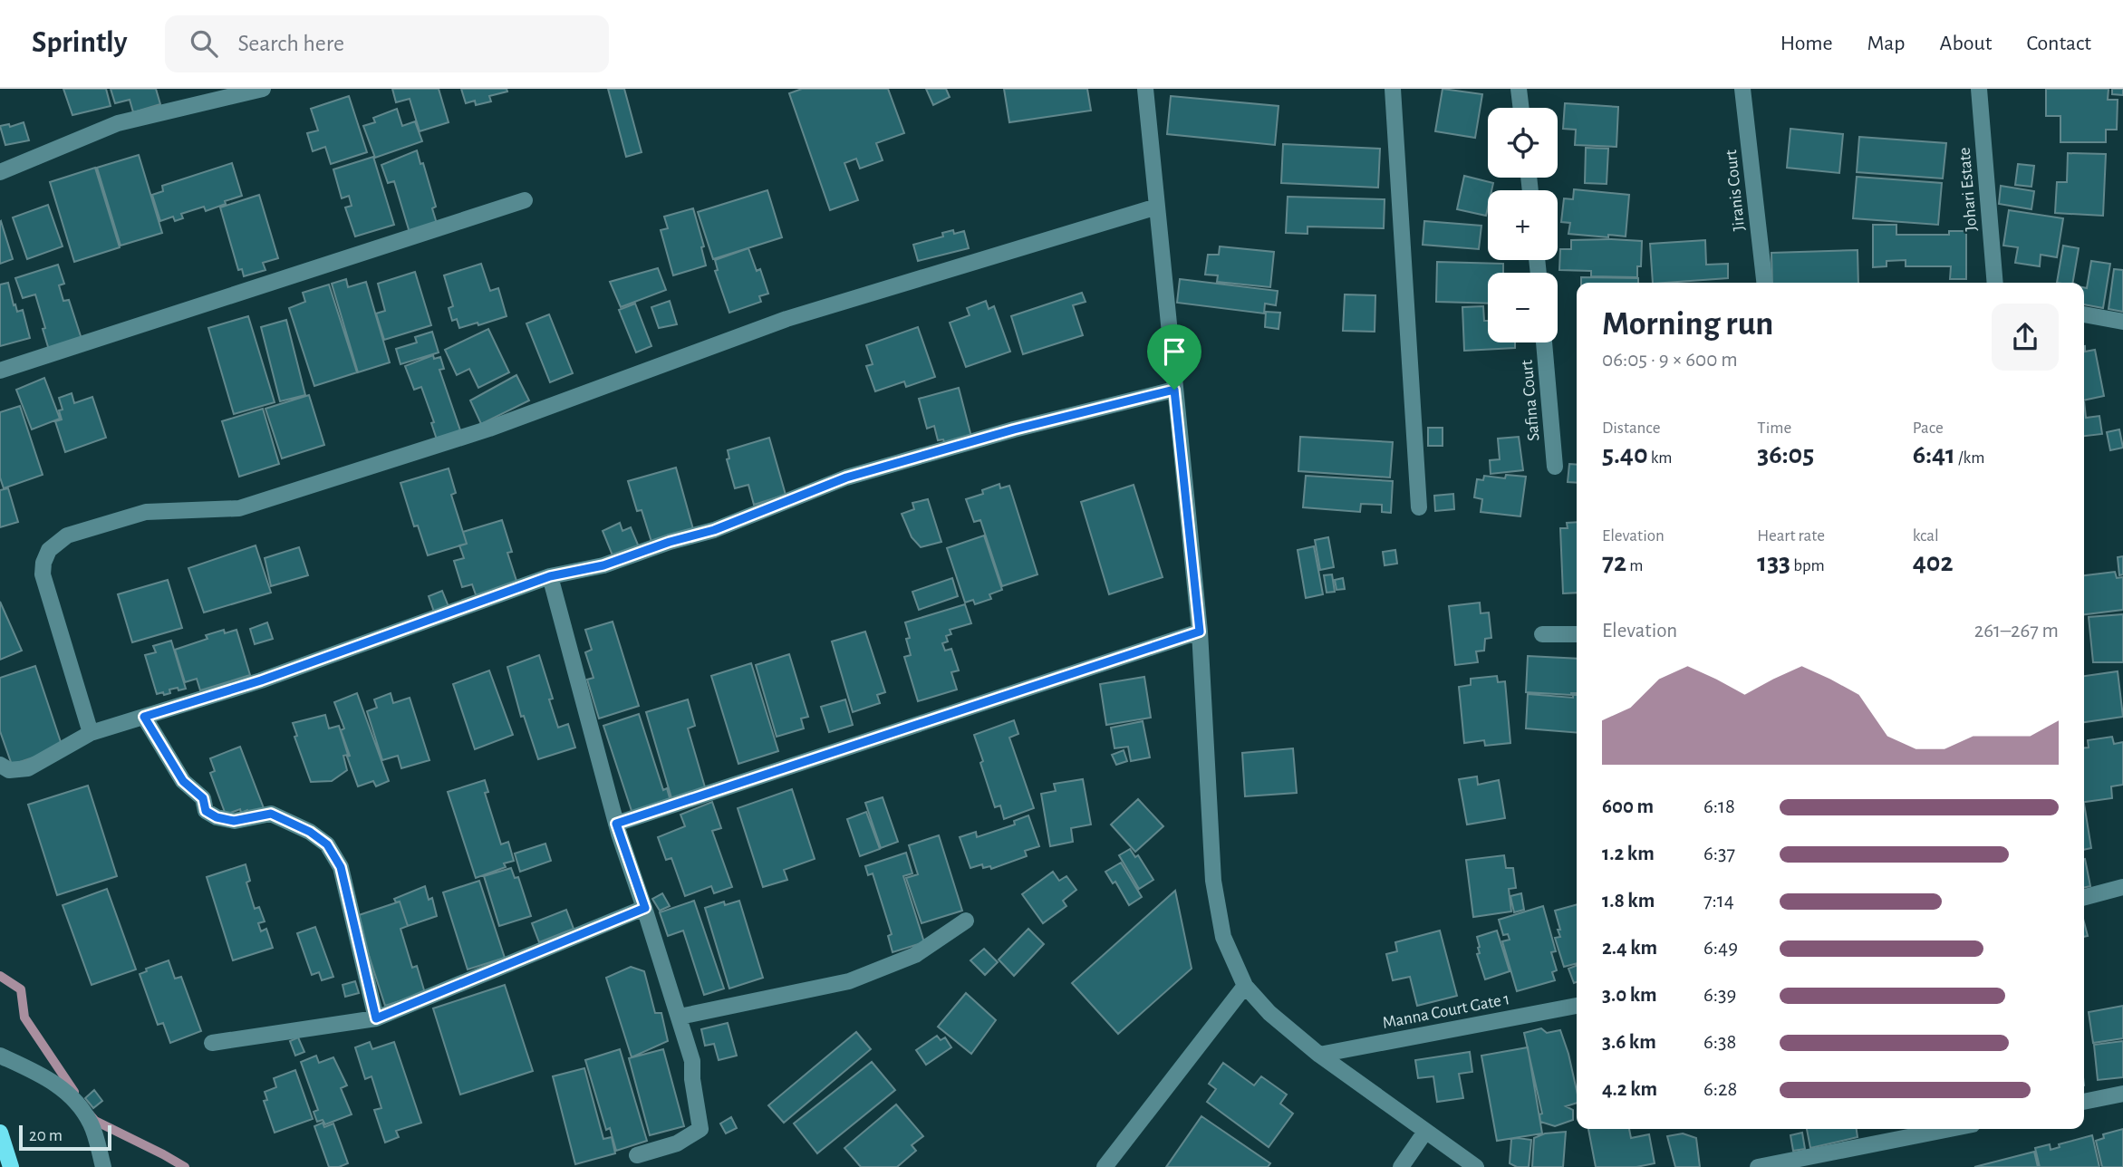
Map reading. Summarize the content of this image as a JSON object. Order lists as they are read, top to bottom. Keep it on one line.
{"streets":{"street":["Johari Estate","Jiranis Court","Safina Court","Manna Court Gate 1"]},"scale_bar":"20 m","page":{"header":"Sprintly","search":"Search here","nav":["Home","Map","About","Contact"],"map_buttons":["+","−"],"heading":["Morning run","06:05 · 9 × 600 m"],"stats":[["Distance","5.40 km"],["Time","36:05"],["Pace","6:41 /km"],["Elevation","72 m"],["Heart rate","133 bpm"],["kcal","402"]],"chart":["Elevation","261–267 m"],"list":[{"name":"600 m","note":"6:18"},{"name":"1.2 km","note":"6:37"},{"name":"1.8 km","note":"7:14"},{"name":"2.4 km","note":"6:49"},{"name":"3.0 km","note":"6:39"},{"name":"3.6 km","note":"6:38"},{"name":"4.2 km","note":"6:28"}],"scale":"20 m"}}
